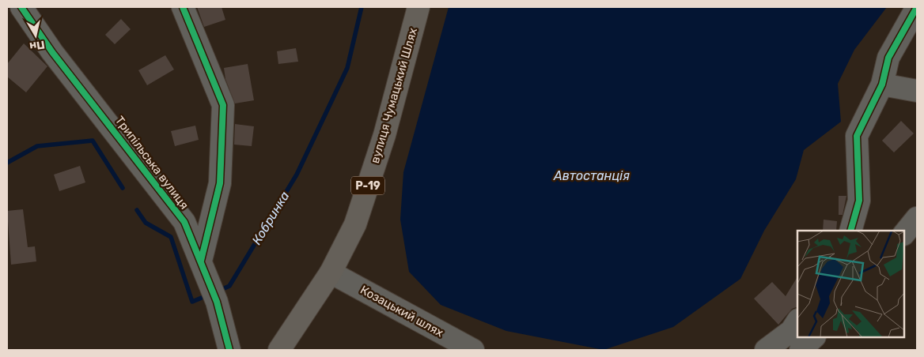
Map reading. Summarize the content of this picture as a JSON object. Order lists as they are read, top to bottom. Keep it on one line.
{"streets":{"main road":["вулиця Чумацький Шлях","Р-19"],"street":["Трипільська вулиця","Козацький шлях"]},"crossings":[["вулиця Чумацький Шлях","Козацький шлях"]],"water":["Автостанція","Кобринка"],"north":"bottom"}
